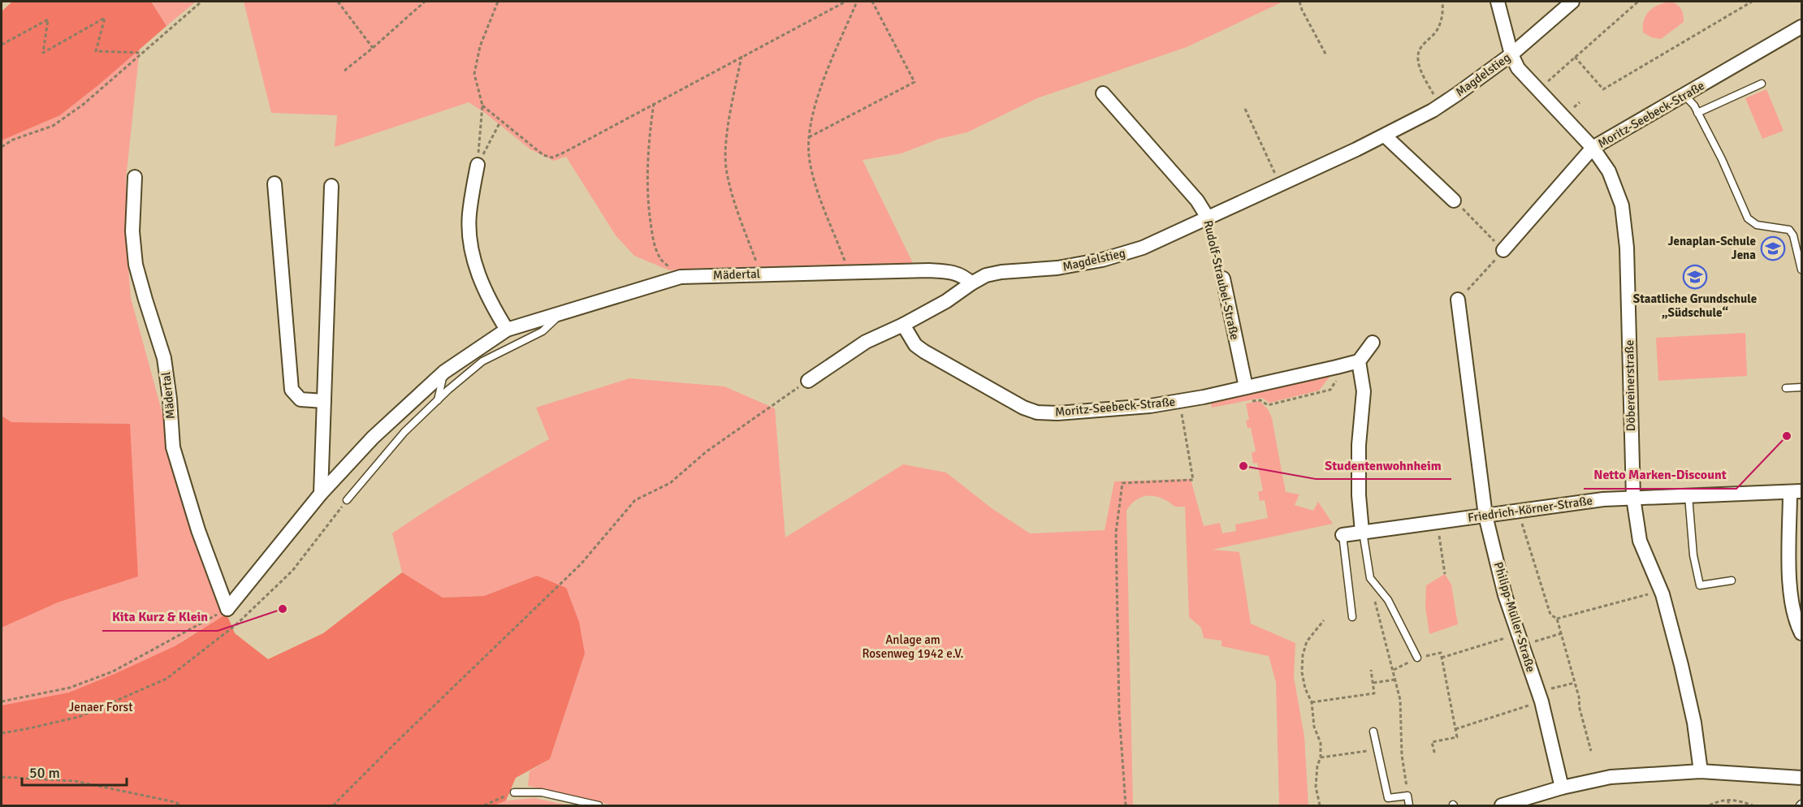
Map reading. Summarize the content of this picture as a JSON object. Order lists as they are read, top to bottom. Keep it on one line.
{"streets":{"street":["Magdelstieg","Moritz-Seebeck-Straße","Mädertal","Rudolf-Straubel-Straße","Döbereinerstraße","Friedrich-Körner-Straße","Philipp-Müller-Straße"]},"crossings":[["Magdelstieg","Moritz-Seebeck-Straße"],["Magdelstieg","Mädertal"],["Magdelstieg","Rudolf-Straubel-Straße"],["Magdelstieg","Döbereinerstraße"],["Moritz-Seebeck-Straße","Rudolf-Straubel-Straße"],["Moritz-Seebeck-Straße","Döbereinerstraße"],["Döbereinerstraße","Friedrich-Körner-Straße"],["Friedrich-Körner-Straße","Philipp-Müller-Straße"]],"parks":["Anlage am Rosenweg 1942 e.V.","Jenaer Forst"],"places":{"school or university":["Jenaplan-Schule Jena","Staatliche Grundschule „Südschule“"],"other":["Netto Marken-Discount","Studentenwohnheim","Kita Kurz & Klein"]},"scale_bar":"50 m"}
